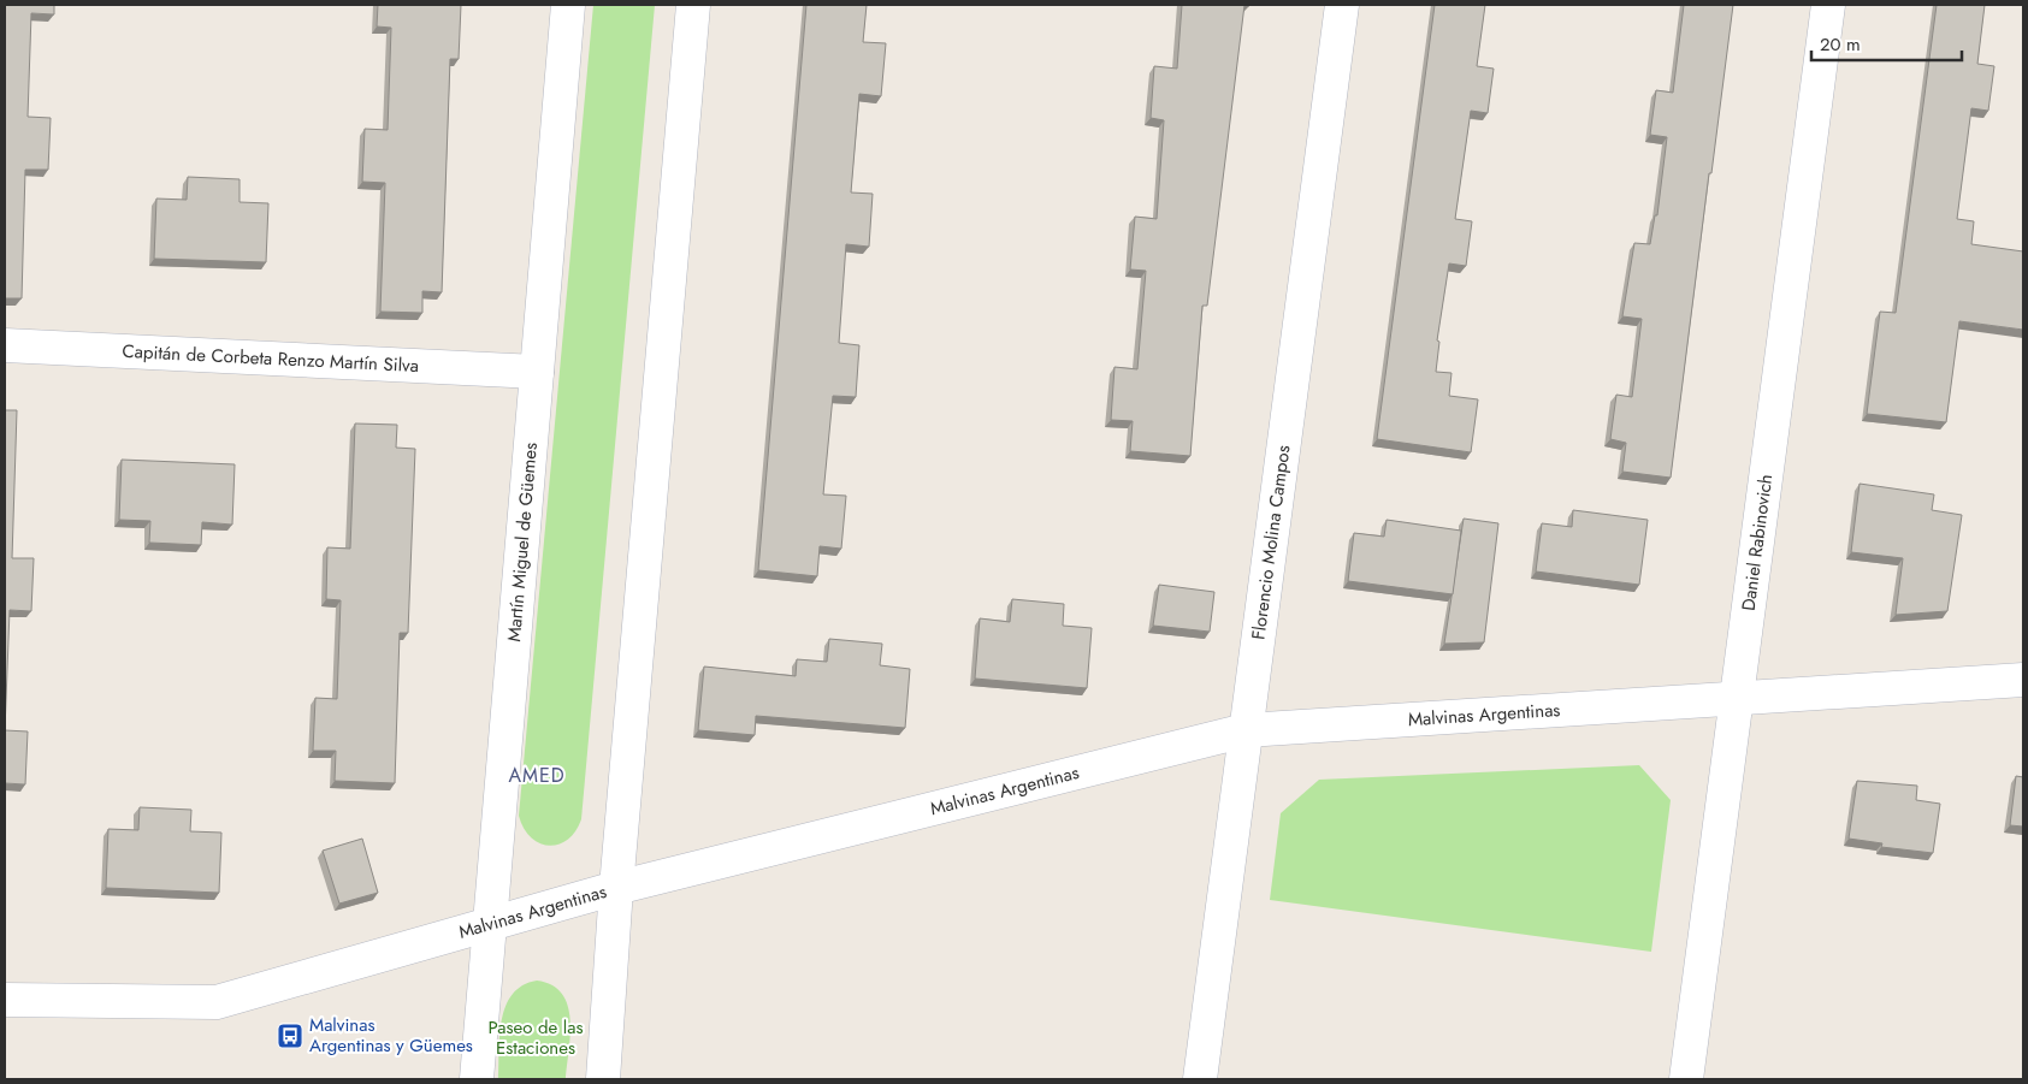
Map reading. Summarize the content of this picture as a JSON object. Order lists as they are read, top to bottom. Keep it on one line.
{"streets":{"street":["Capitán de Corbeta Renzo Martín Silva","Martín Miguel de Güemes","Florencio Molina Campos","Daniel Rabinovich","Malvinas Argentinas"]},"crossings":[["Capitán de Corbeta Renzo Martín Silva","Martín Miguel de Güemes"],["Martín Miguel de Güemes","Malvinas Argentinas"],["Florencio Molina Campos","Malvinas Argentinas"],["Daniel Rabinovich","Malvinas Argentinas"]],"districts":["AMED"],"parks":["Paseo de las Estaciones"],"places":{"bus stop":["Malvinas Argentinas y Güemes"]},"scale_bar":"20 m"}
